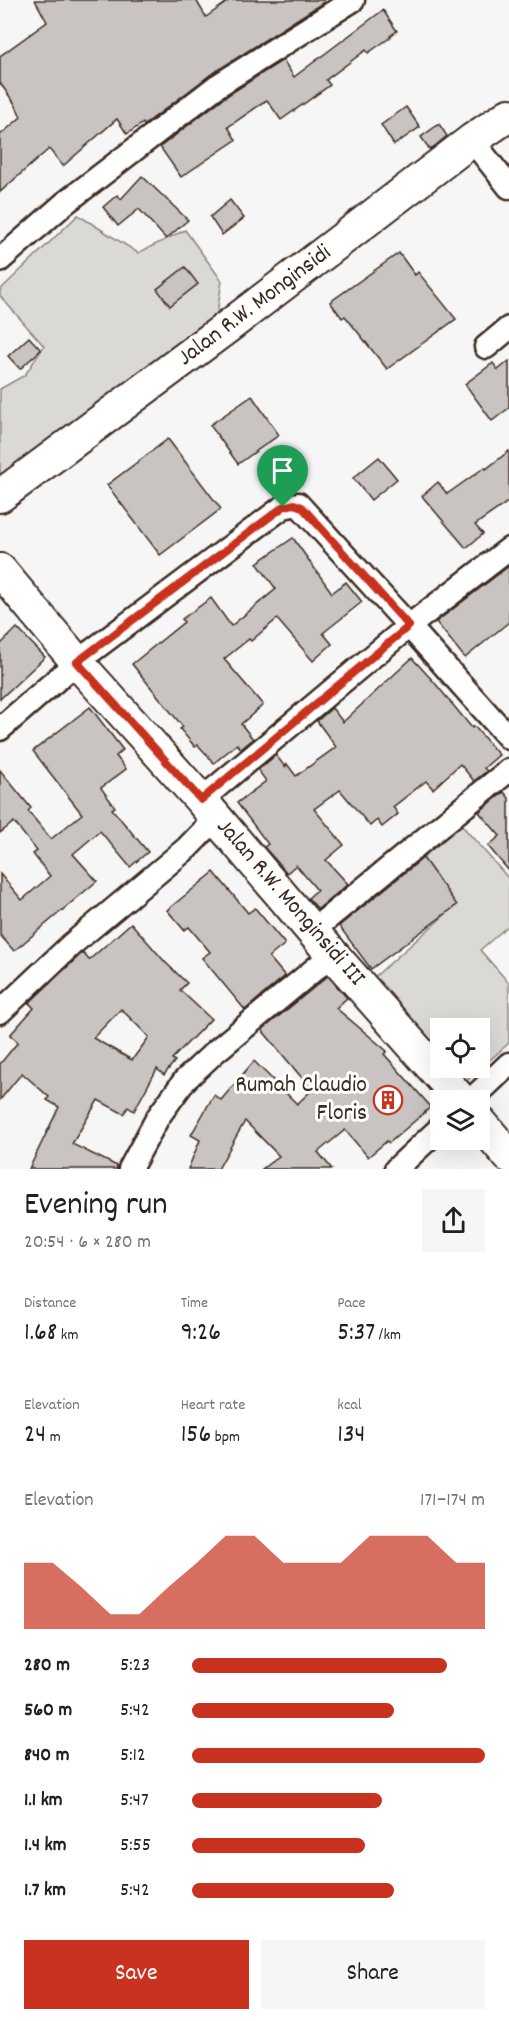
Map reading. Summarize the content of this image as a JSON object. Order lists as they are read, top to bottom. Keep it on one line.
{"streets":{"main road":["Jalan R.W. Monginsidi","Jalan R.W. Monginsidi III"]},"places":{"building":["Rumah Claudio Floris"]},"page":{"heading":["Evening run","20:54 · 6 × 280 m"],"stats":[["Distance","1.68 km"],["Time","9:26"],["Pace","5:37 /km"],["Elevation","24 m"],["Heart rate","156 bpm"],["kcal","134"]],"chart":["Elevation","171–174 m"],"list":[{"name":"280 m","note":"5:23"},{"name":"560 m","note":"5:42"},{"name":"840 m","note":"5:12"},{"name":"1.1 km","note":"5:47"},{"name":"1.4 km","note":"5:55"},{"name":"1.7 km","note":"5:42"}],"buttons":["Save","Share"]}}
